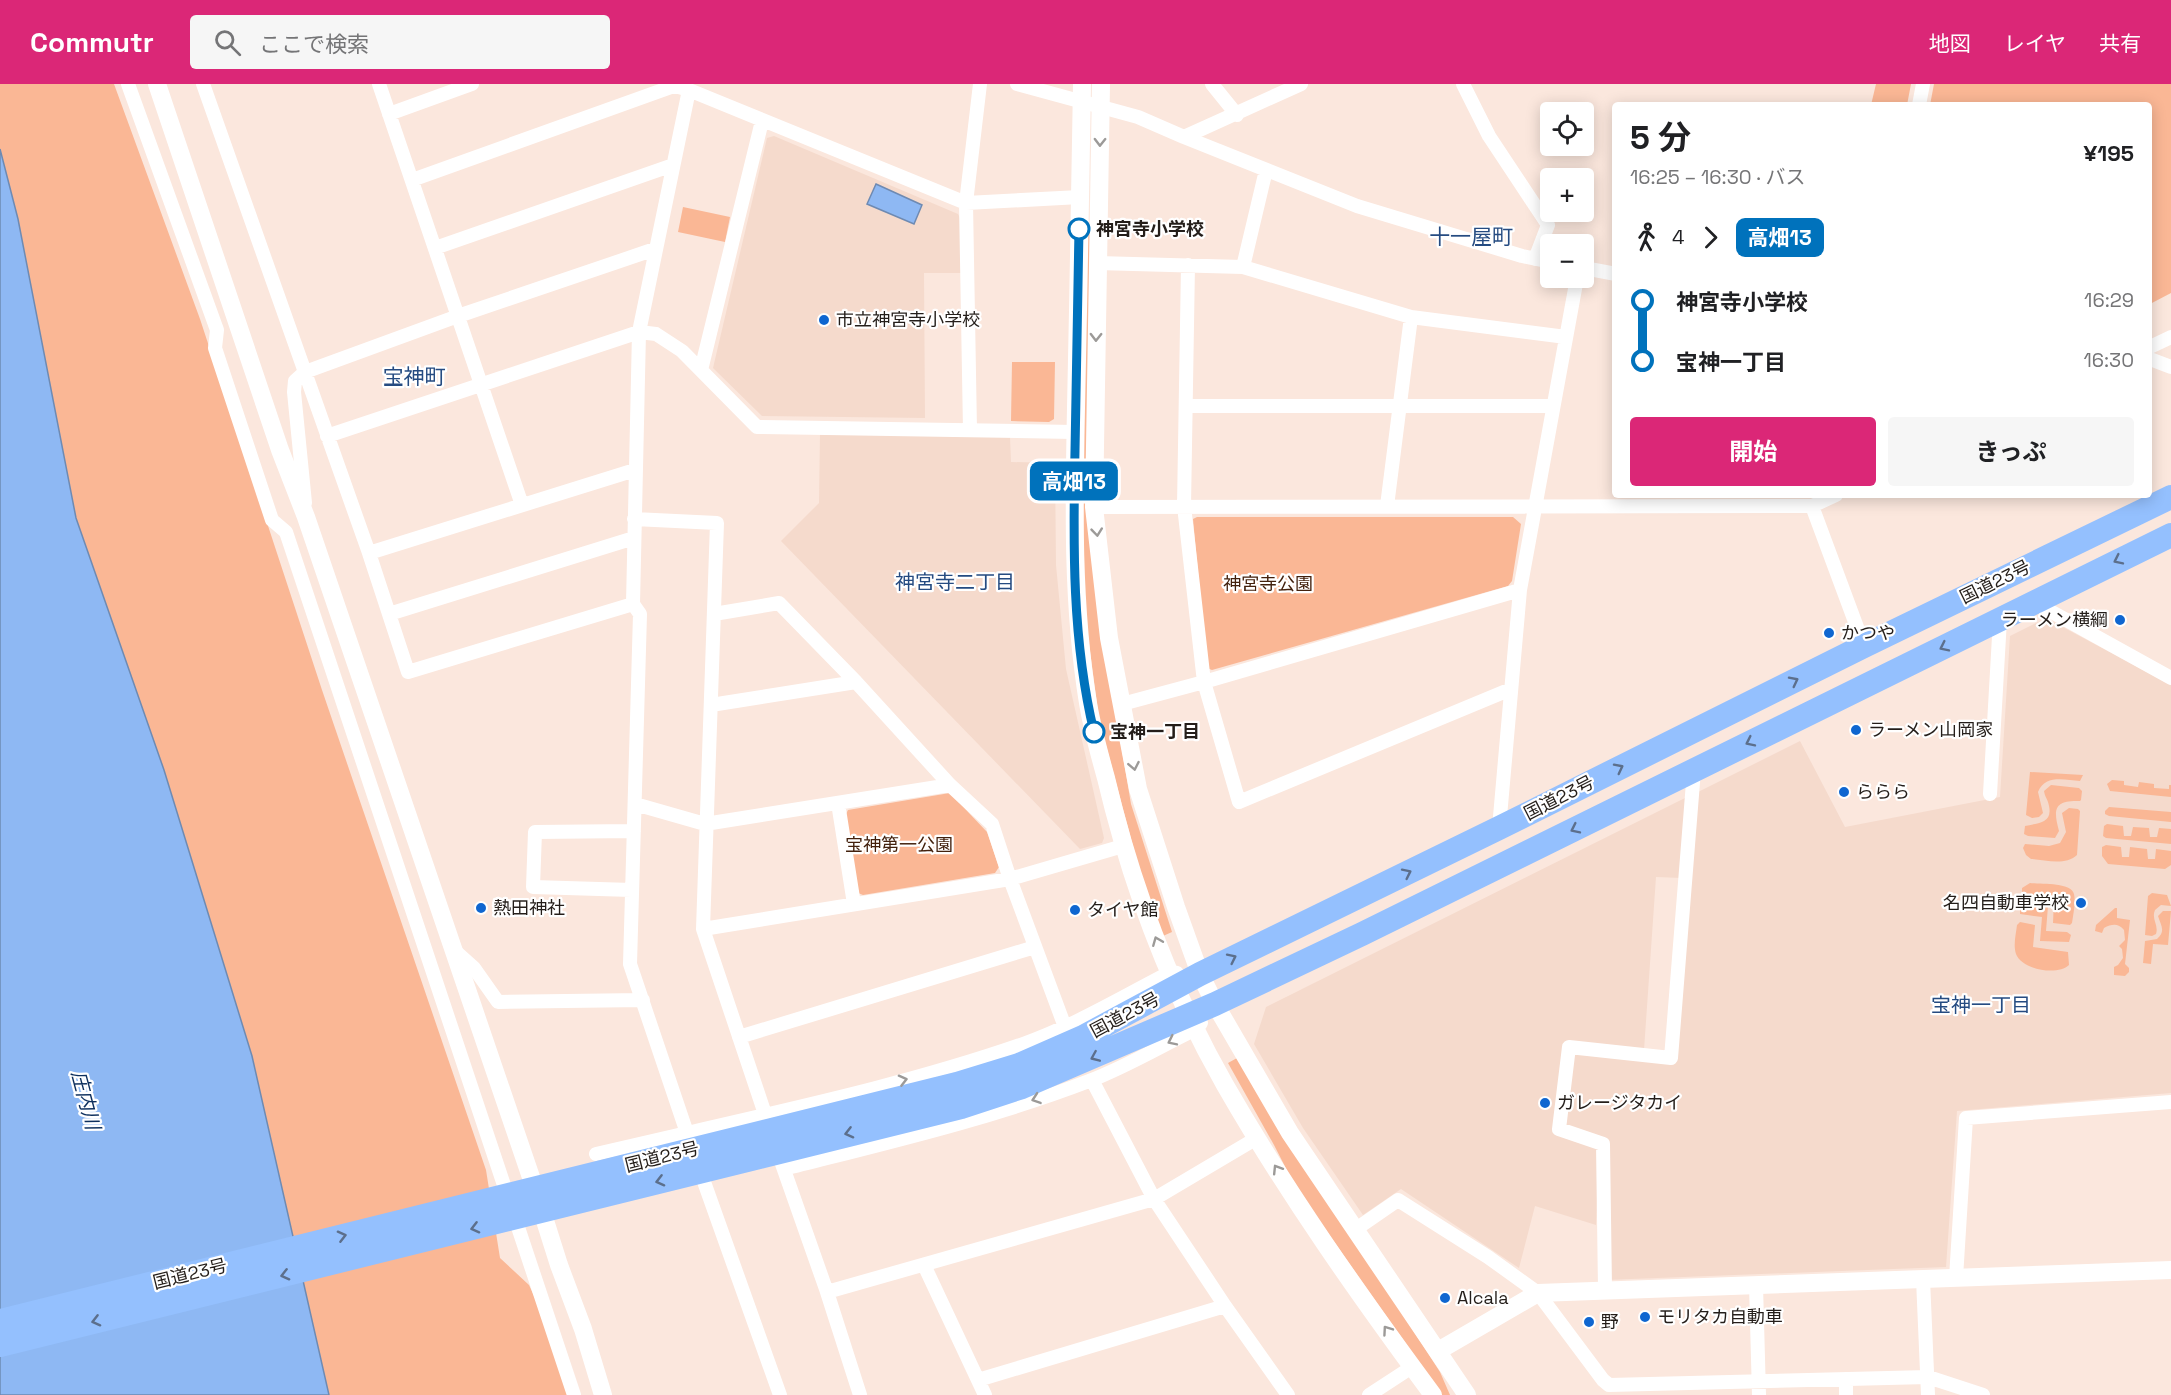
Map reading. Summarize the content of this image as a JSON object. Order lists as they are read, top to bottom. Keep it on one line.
{"streets":{"highway":["国道23号"]},"districts":["十一屋町","宝神町","神宮寺二丁目","宝神一丁目"],"water":["庄内川"],"parks":["神宮寺公園","宝神第一公園"],"places":["神宮寺小学校","市立神宮寺小学校","ラーメン横綱","かつや","ラーメン山岡家","宝神一丁目","ららら","名四自動車学校","熱田神社","タイヤ館","ガレージタカイ","Alcala","モリタカ自動車","野"],"lines":["bus line 高畑13"],"page":{"header":"Commutr","search":"ここで検索","nav":["地図","レイヤ","共有"],"on_map":"高畑13","map_buttons":["+","−"],"heading":["5 分","16:25 – 16:30 · バス","¥195"],"legs":["4","高畑13"],"list":[{"name":"神宮寺小学校","value":"16:29"},{"name":"宝神一丁目","value":"16:30"}],"buttons":["開始","きっぷ"]}}
